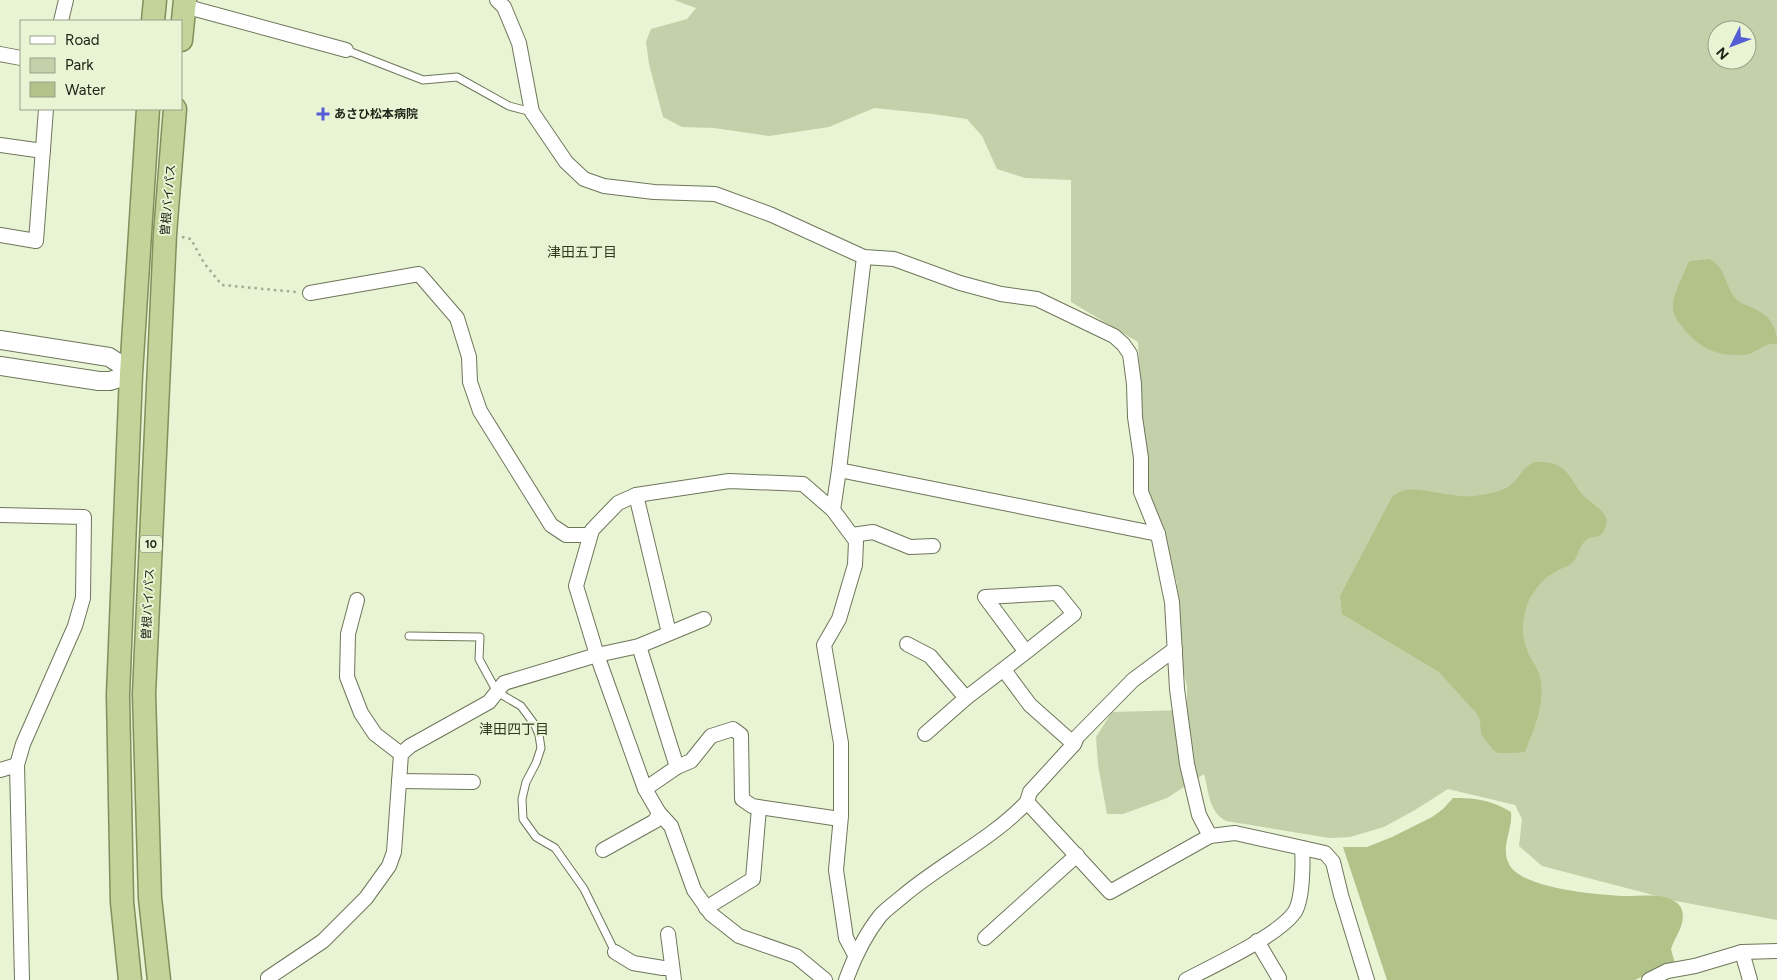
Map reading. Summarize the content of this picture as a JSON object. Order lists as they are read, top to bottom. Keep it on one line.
{"streets":{"highway":["曽根バイパス","10"]},"districts":["津田五丁目","津田四丁目"],"places":{"health":["あさひ松本病院"]},"legend":["Road","Park","Water"],"north":"bottom left"}
